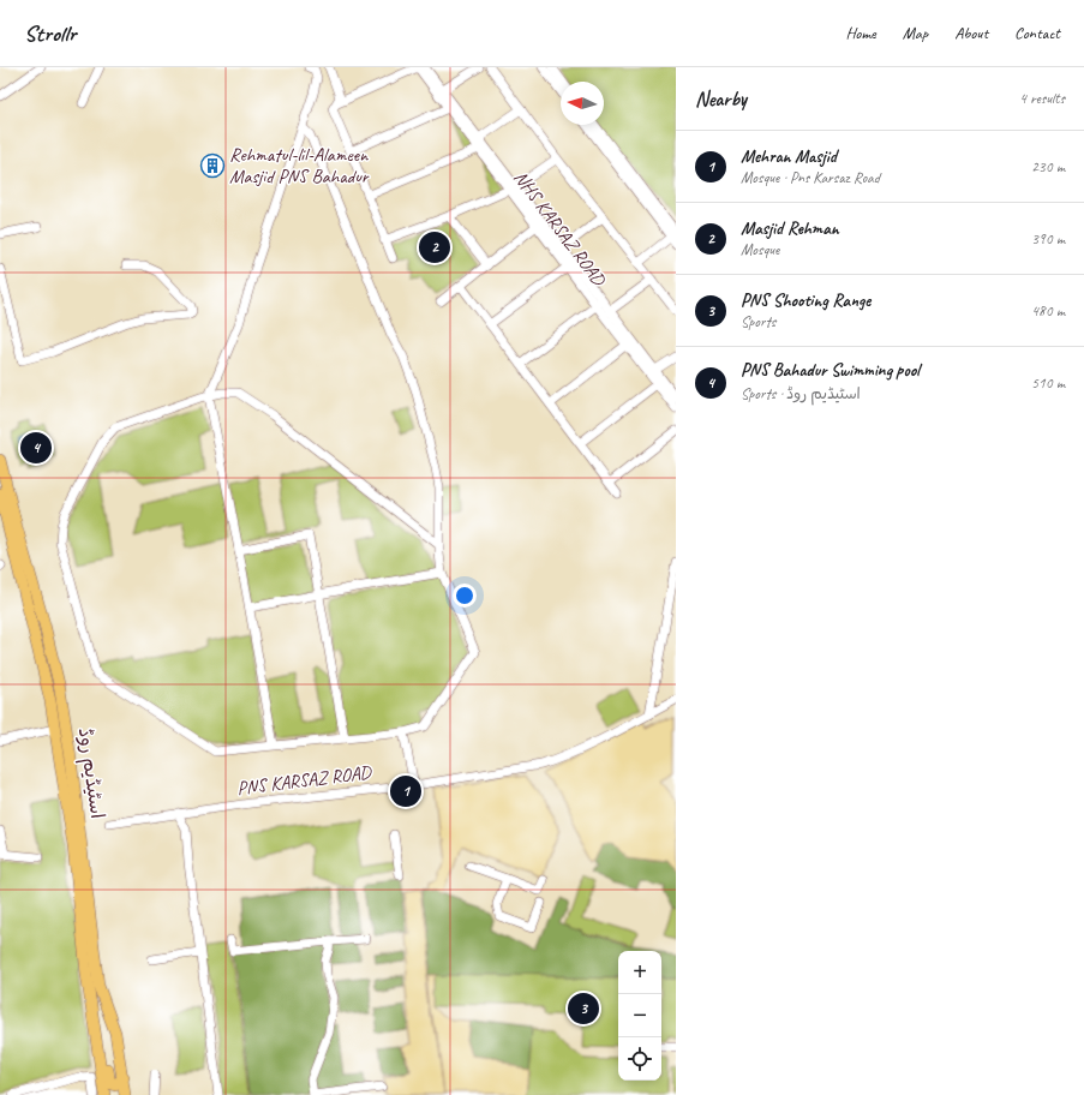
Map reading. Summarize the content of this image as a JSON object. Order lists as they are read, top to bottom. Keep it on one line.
{"streets":{"main road":["اسٹیڈیم روڈ"],"street":["NHS KARSAZ ROAD","PNS KARSAZ ROAD"]},"places":{"building":["Rehmatul-lil-Alameen Masjid PNS Bahadur"]},"north":"left","page":{"header":"Strollr","nav":["Home","Map","About","Contact"],"heading":["Nearby","4 results"],"list":[{"mark":"1","name":"Mehran Masjid","note":"Mosque · Pns Karsaz Road","value":"230 m"},{"mark":"2","name":"Masjid Rehman","note":"Mosque","value":"390 m"},{"mark":"3","name":"PNS Shooting Range","note":"Sports","value":"480 m"},{"mark":"4","name":"PNS Bahadur Swimming pool","note":"Sports · اسٹیڈیم روڈ","value":"510 m"}],"pins":["2","4","1","3"],"map_buttons":["+","−"]}}
